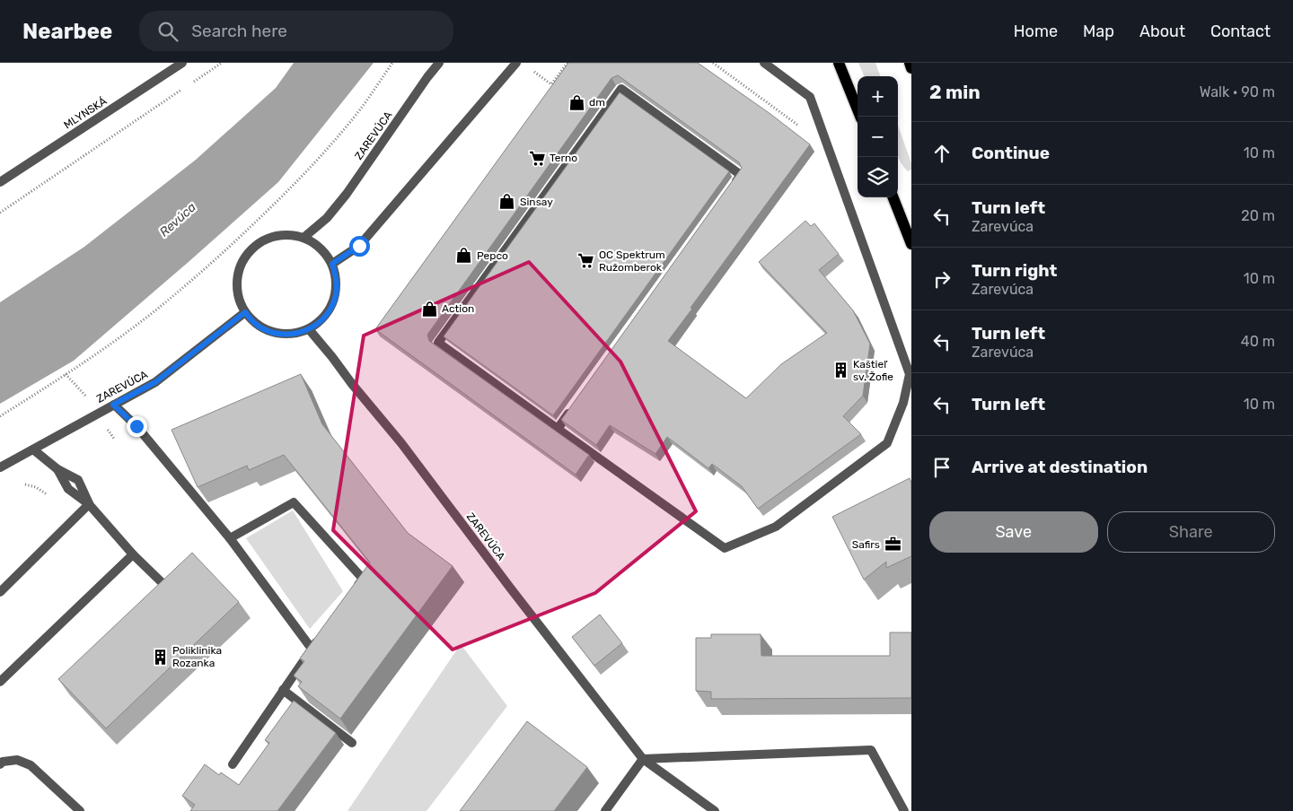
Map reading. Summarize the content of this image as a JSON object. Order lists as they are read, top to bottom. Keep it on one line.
{"streets":{"street":["MLYNSKÁ","ZAREVÚCA"]},"water":["Revúca"],"places":{"shop":["dm","Sinsay","Pepco","Action"],"supermarket":["Terno","OC Spektrum Ružomberok"],"building":["Kaštieľ sv. Žofie","Poliklinika Rozanka"],"office":["Safirs"]},"page":{"header":"Nearbee","search":"Search here","nav":["Home","Map","About","Contact"],"heading":["2 min","Walk · 90 m"],"map_buttons":["+","−"],"list":[["Continue","10 m"],["Turn left","Zarevúca","20 m"],["Turn right","Zarevúca","10 m"],["Turn left","Zarevúca","40 m"],["Turn left","10 m"],"Arrive at destination"],"buttons":["Save","Share"]}}
